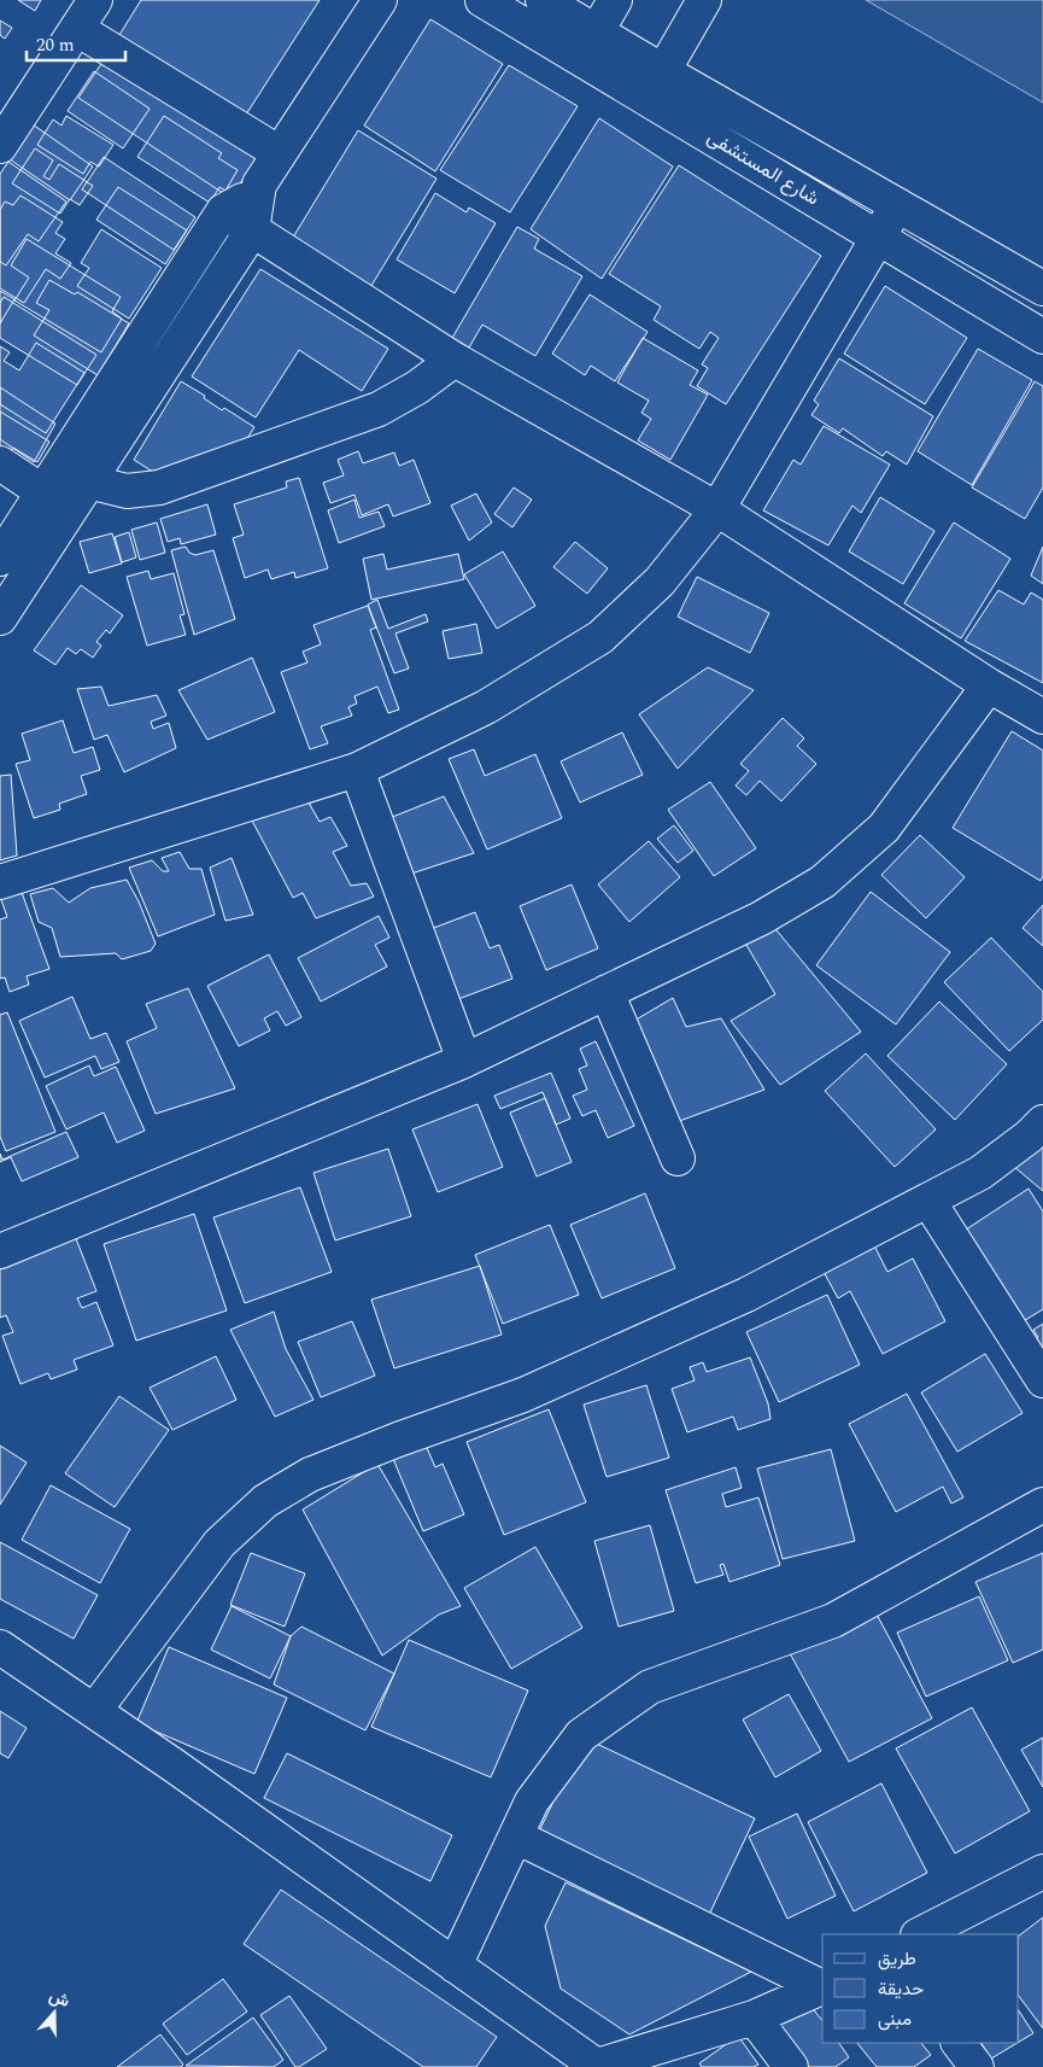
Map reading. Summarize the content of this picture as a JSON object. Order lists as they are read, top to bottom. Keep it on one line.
{"streets":{"street":["شارع المستشفى"]},"legend":["طريق","حديقة","مبنى"],"scale_bar":"20 m","north":"top"}
